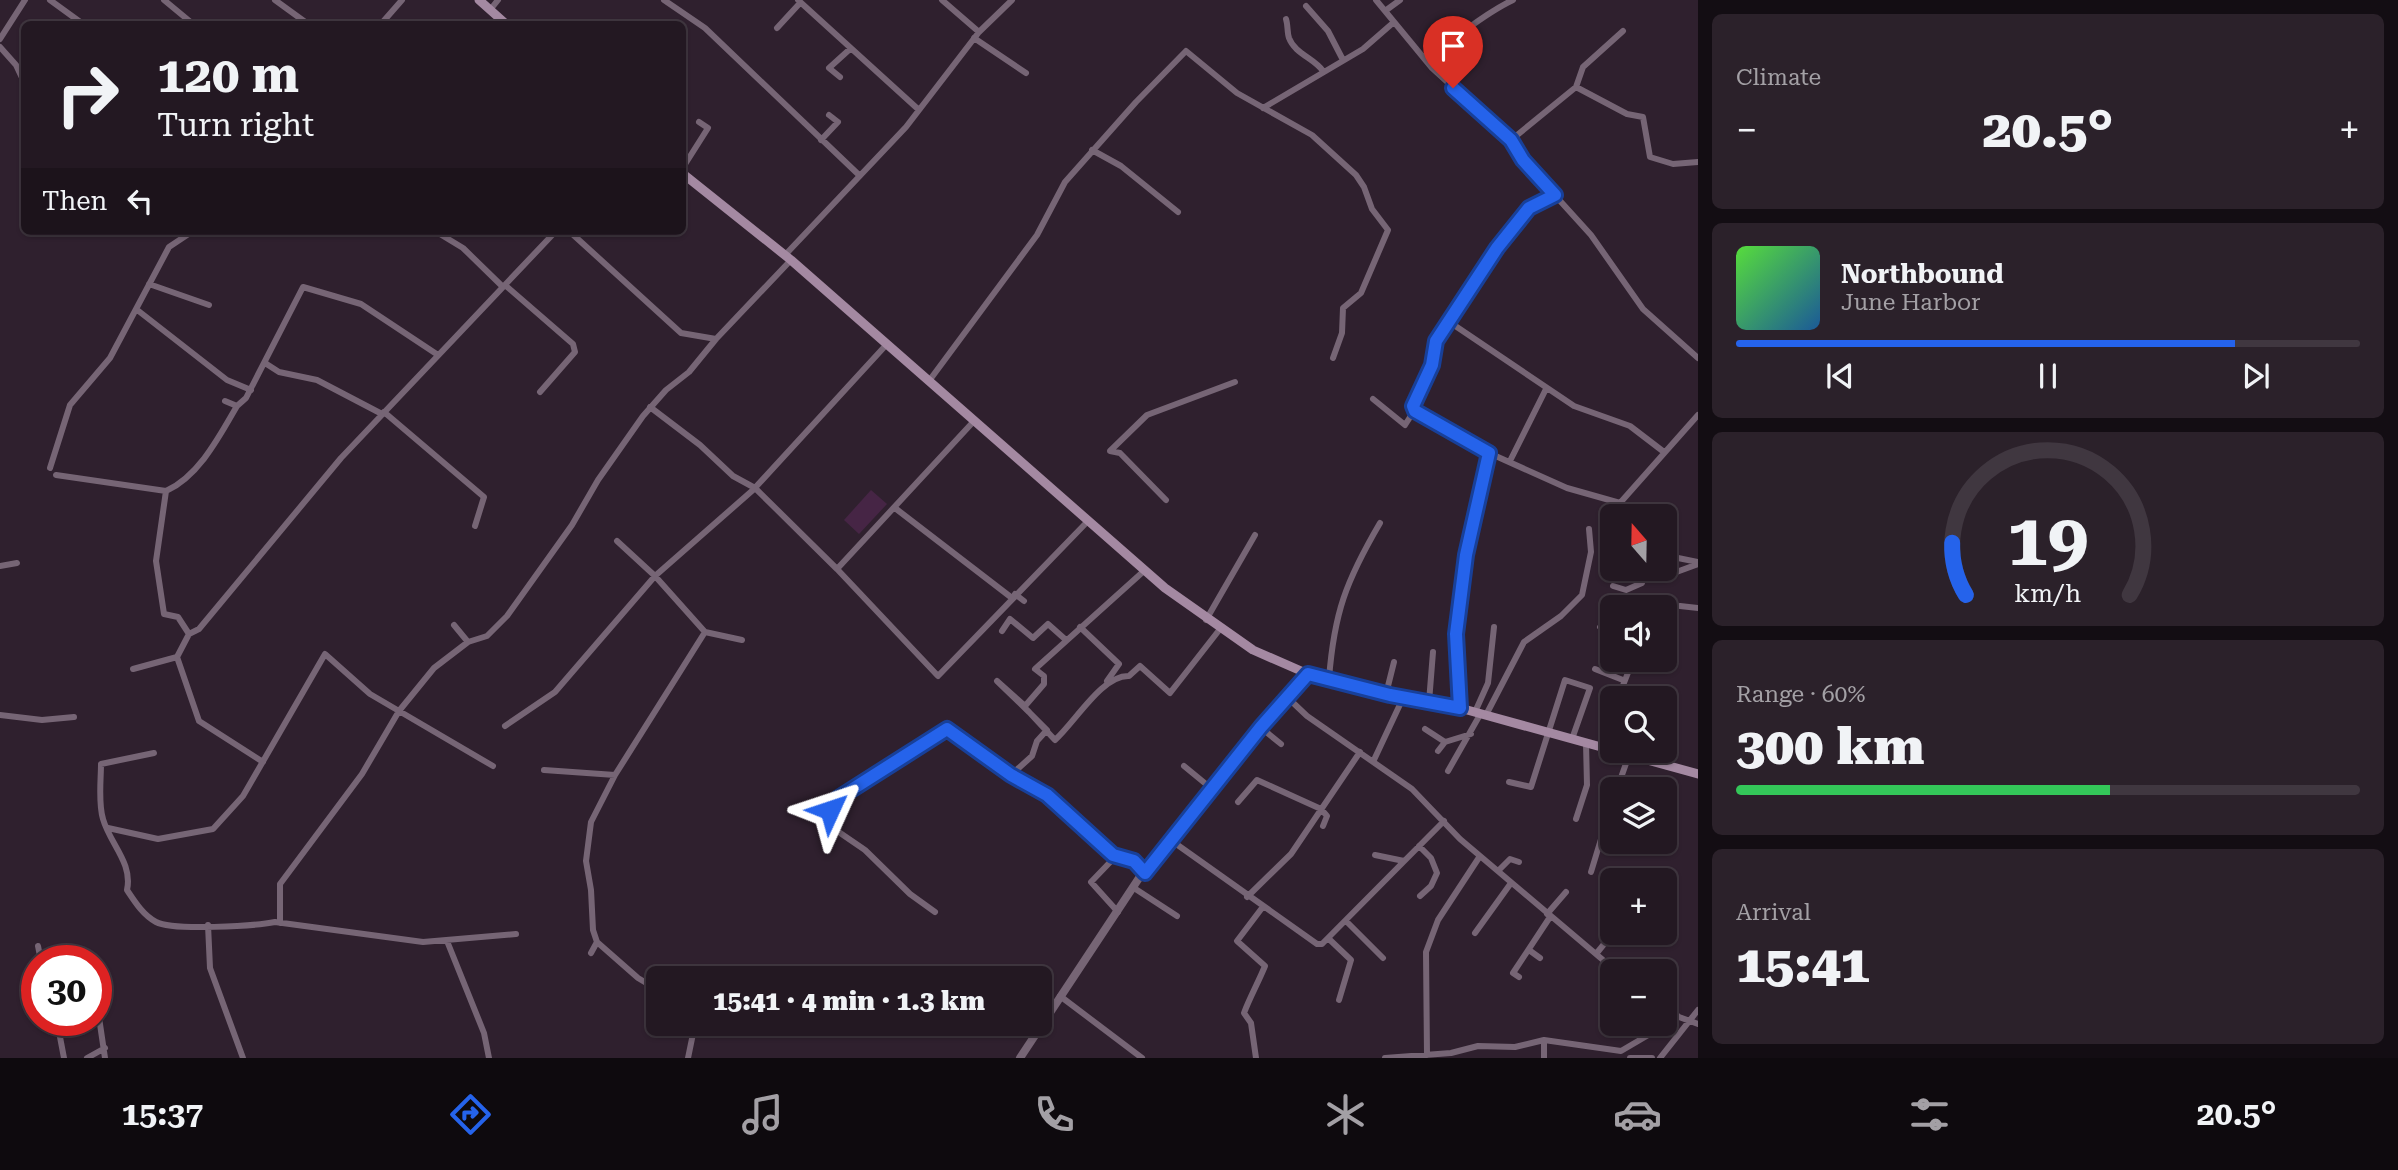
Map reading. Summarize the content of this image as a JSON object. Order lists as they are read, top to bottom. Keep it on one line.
{"north":"top","page":{"tile":["Climate",["Range · 60%","300 km"],["Arrival","15:41"]],"turn":["120 m","Turn right"],"heat":["−","20.5°","+"],"then":"Then","song":["Northbound","June Harbor"],"map_buttons":["+","−"],"limit":"30","trip":"15:41 · 4 min · 1.3 km","tabs":["15:37","20.5°"],"gauge":["19","km/h"]}}
